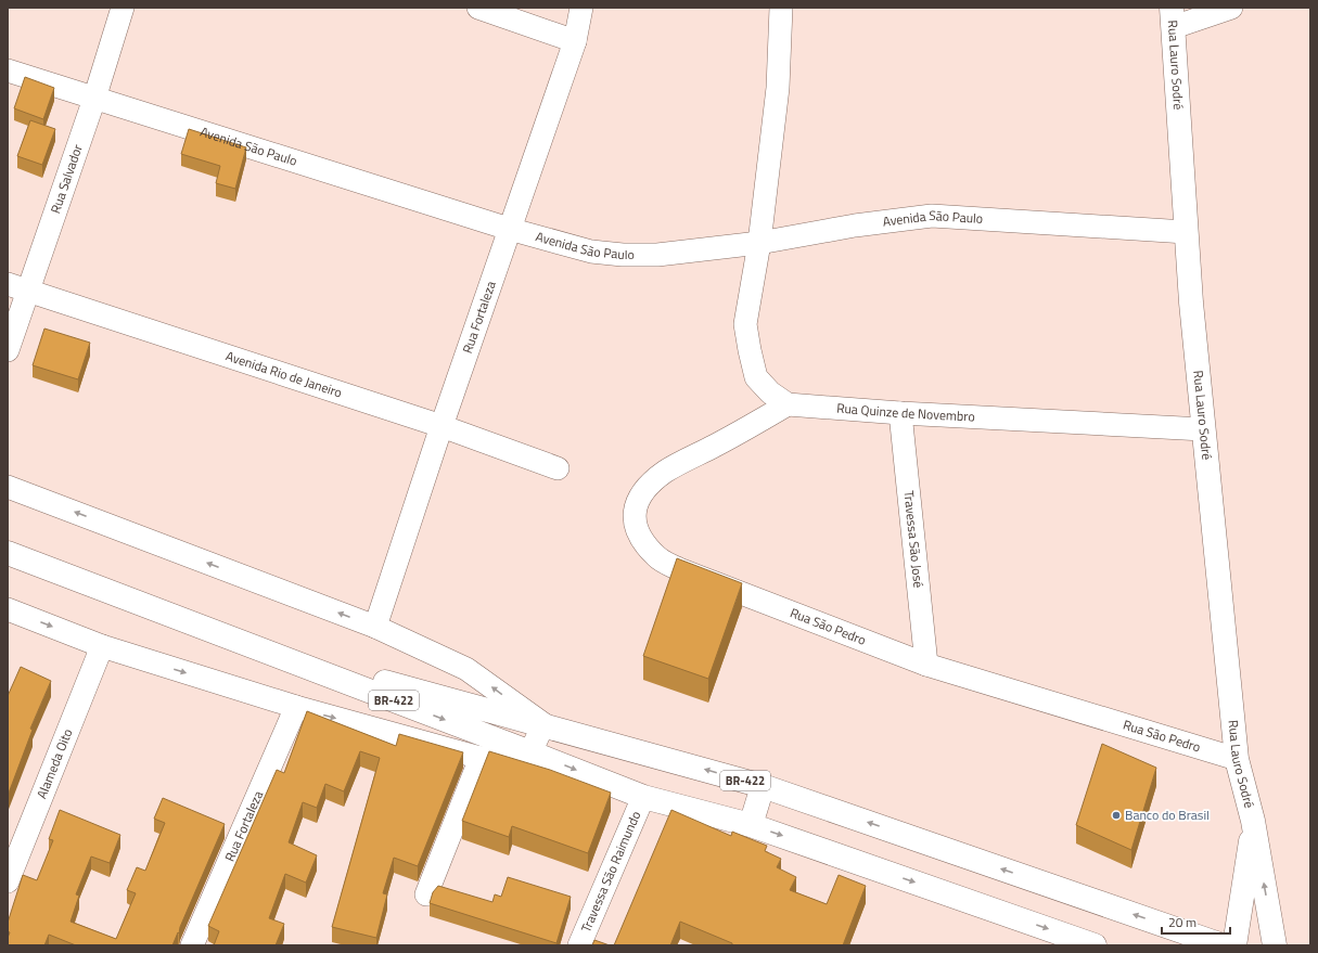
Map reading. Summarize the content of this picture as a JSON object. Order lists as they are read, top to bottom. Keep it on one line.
{"streets":{"main road":["Rua Lauro Sodré","BR-422"],"street":["Avenida São Paulo","Rua Salvador","Rua Fortaleza","Avenida Rio de Janeiro","Rua Quinze de Novembro","Travessa São José","Rua São Pedro","Alameda Oito","Travessa São Raimundo"]},"crossings":[["Rua Lauro Sodré","Avenida São Paulo"],["Rua Lauro Sodré","Rua Quinze de Novembro"],["Rua Lauro Sodré","Rua São Pedro"],["Avenida São Paulo","Rua Salvador"],["Avenida São Paulo","Rua Fortaleza"],["Rua Salvador","Avenida Rio de Janeiro"],["Rua Fortaleza","Avenida Rio de Janeiro"],["Rua Quinze de Novembro","Travessa São José"],["Rua Quinze de Novembro","Rua São Pedro"],["Travessa São José","Rua São Pedro"],["BR-422","Travessa São Raimundo"]],"places":["Banco do Brasil"],"scale_bar":"20 m"}
